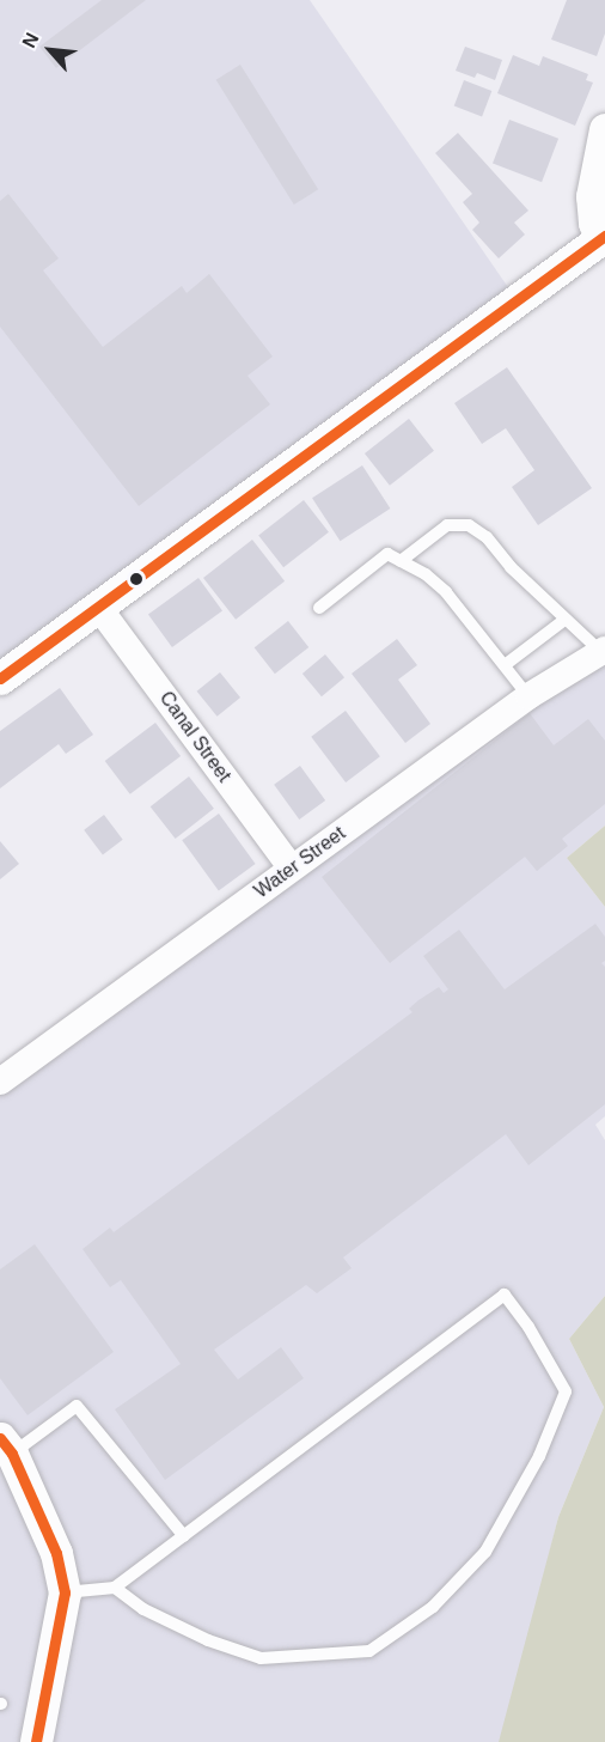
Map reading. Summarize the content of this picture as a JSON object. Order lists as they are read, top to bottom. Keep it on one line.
{"streets":{"street":["Canal Street","Water Street"]},"crossings":[["Canal Street","Water Street"]],"north":"top left"}
